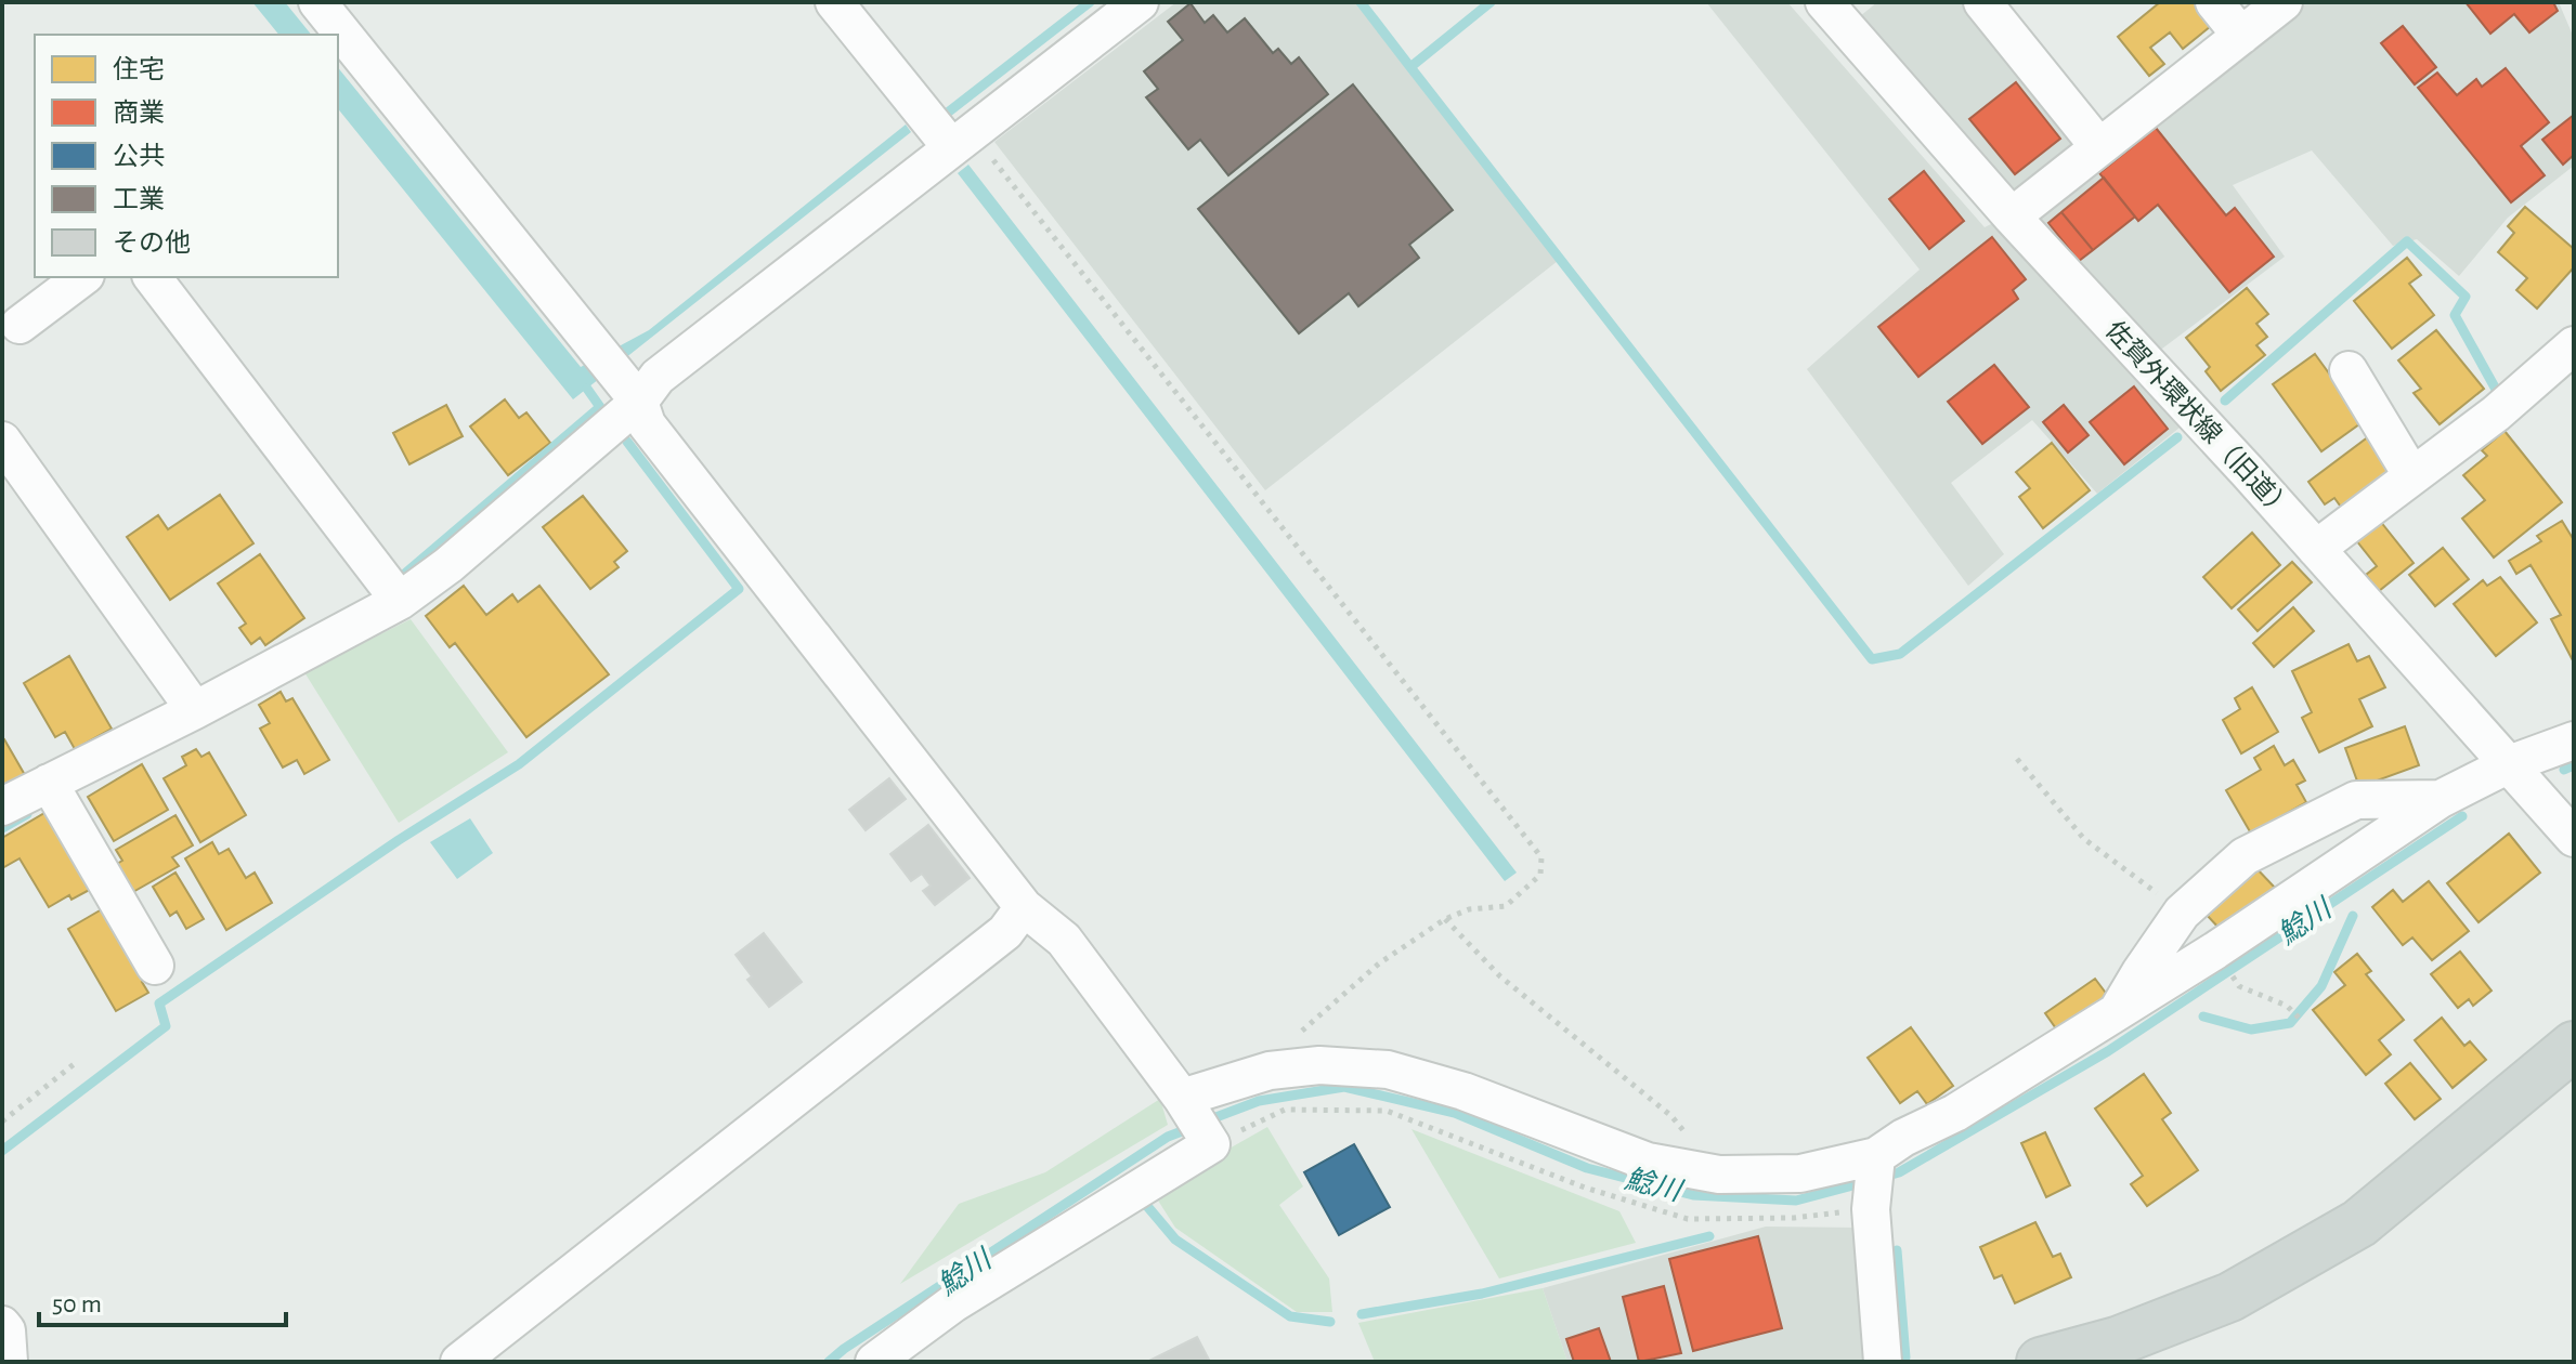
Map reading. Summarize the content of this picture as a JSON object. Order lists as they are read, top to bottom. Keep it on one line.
{"streets":{"street":["佐賀外環状線（旧道）"]},"water":["鯰川"],"legend":["住宅","商業","公共","工業","その他"],"scale_bar":"50 m"}
